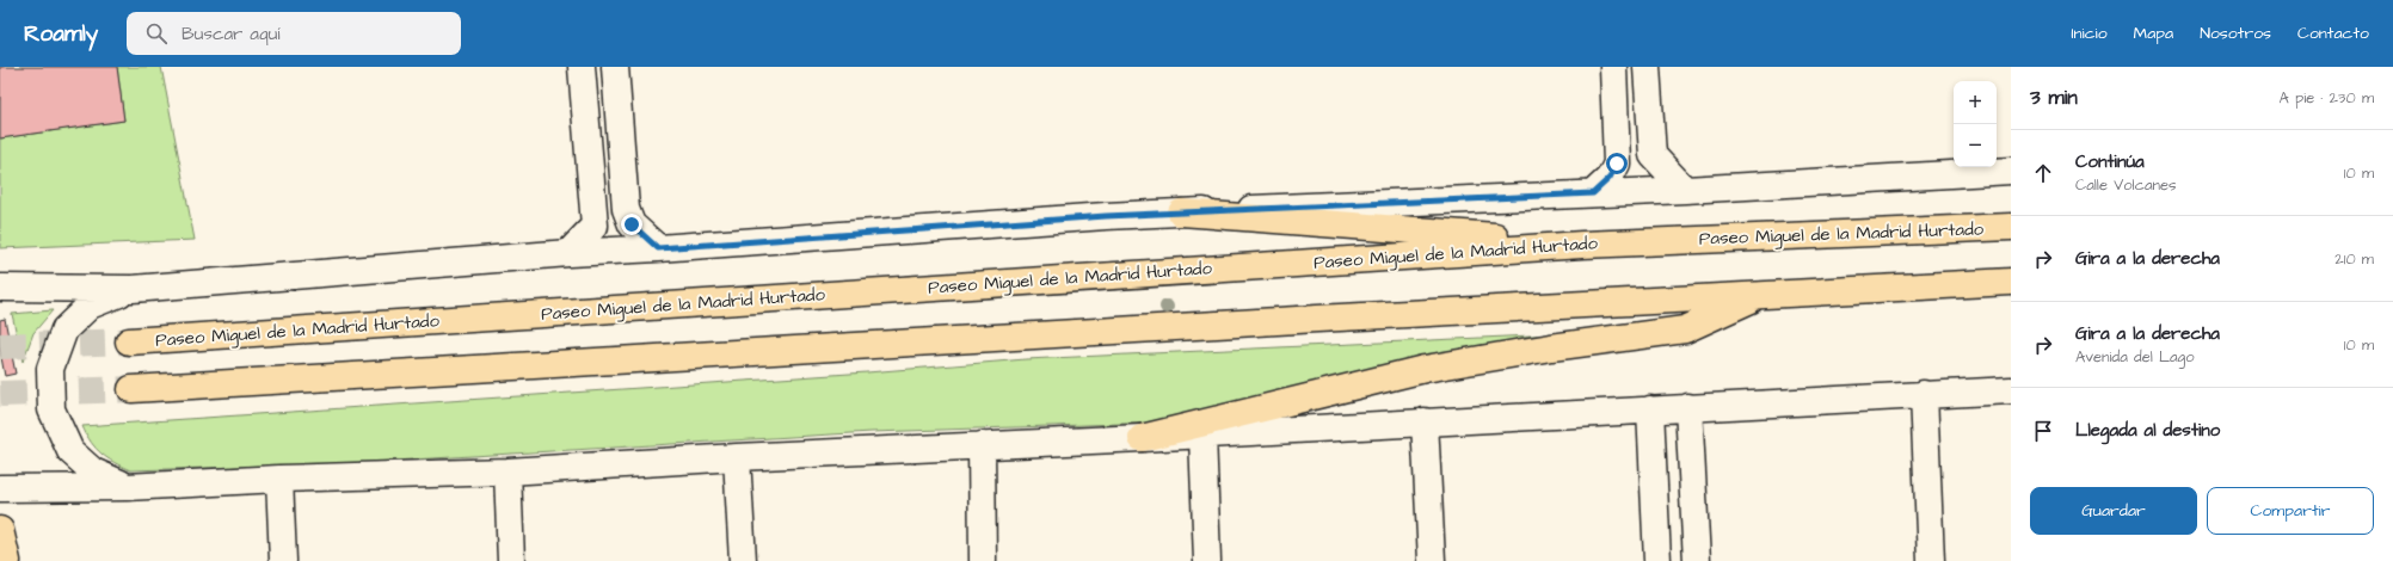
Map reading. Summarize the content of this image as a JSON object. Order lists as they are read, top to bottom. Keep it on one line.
{"streets":{"main road":["Paseo Miguel de la Madrid Hurtado"]},"page":{"header":"Roamly","search":"Buscar aquí","nav":["Inicio","Mapa","Nosotros","Contacto"],"heading":["3 min","A pie · 230 m"],"map_buttons":["+","−"],"list":[["Continúa","Calle Volcanes","10 m"],["Gira a la derecha","210 m"],["Gira a la derecha","Avenida del Lago","10 m"],"Llegada al destino"],"buttons":["Guardar","Compartir"]}}
